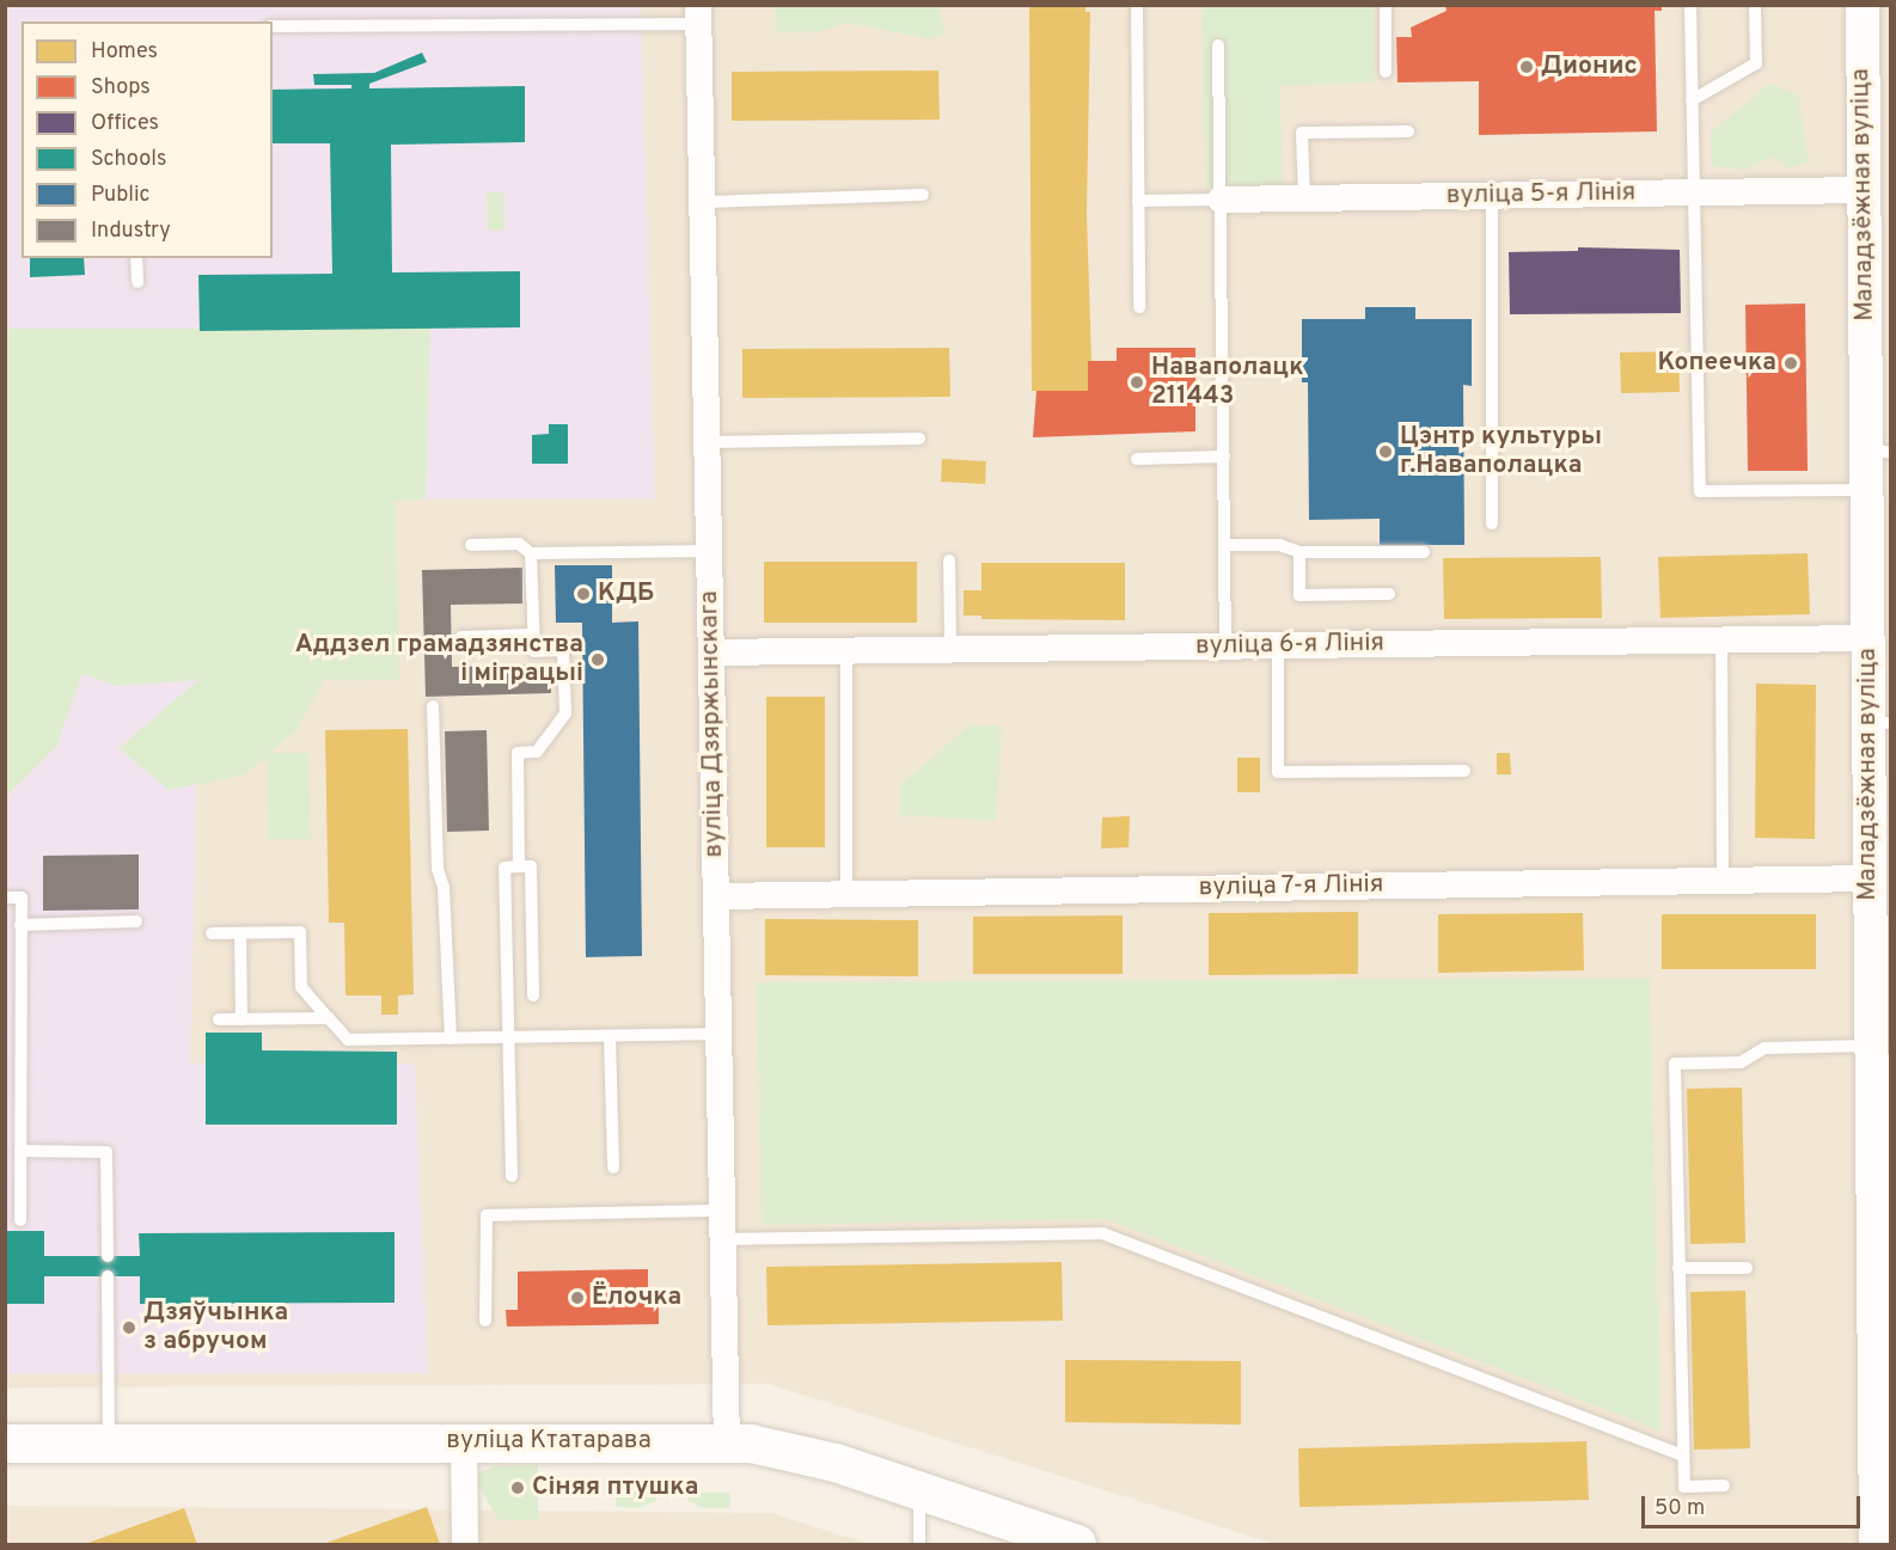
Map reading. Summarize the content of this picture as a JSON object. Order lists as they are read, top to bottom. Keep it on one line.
{"streets":{"main road":["вуліца Ктатарава"],"street":["вуліца 5-я Лінія","Маладзёжная вуліца","вуліца 6-я Лінія","вуліца Дзяржынскага","вуліца 7-я Лінія"]},"crossings":[["вуліца 5-я Лінія","Маладзёжная вуліца"],["Маладзёжная вуліца","вуліца 6-я Лінія"],["Маладзёжная вуліца","вуліца 7-я Лінія"],["вуліца 6-я Лінія","вуліца Дзяржынскага"],["вуліца Дзяржынскага","вуліца 7-я Лінія"],["вуліца Дзяржынскага","вуліца Ктатарава"]],"places":["Дионис","Копеечка","Наваполацк 211443","Цэнтр культуры г.Наваполацка","КДБ","Аддзел грамадзянства і міграцыі","Ёлочка","Дзяўчынка з абручом","Сіняя птушка"],"legend":["Homes","Shops","Offices","Schools","Public","Industry"],"scale_bar":"50 m"}
